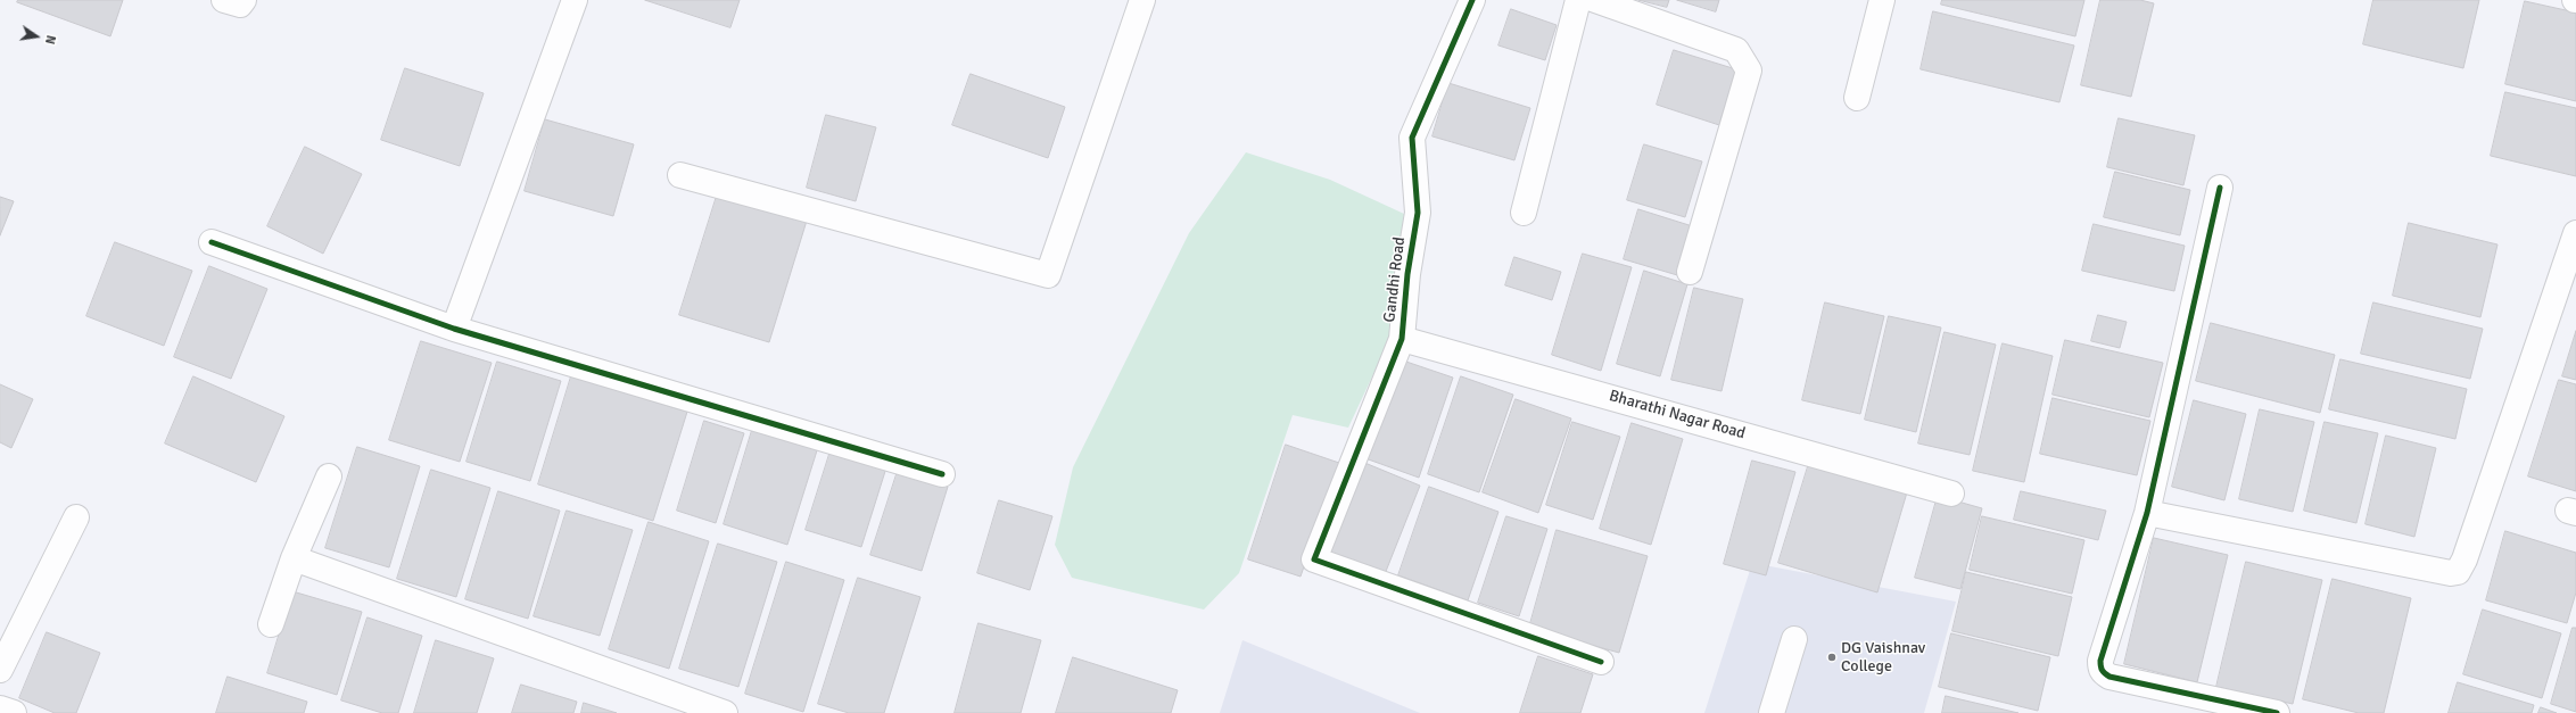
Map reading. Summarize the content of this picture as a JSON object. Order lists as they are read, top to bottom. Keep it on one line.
{"streets":{"street":["Gandhi Road","Bharathi Nagar Road"]},"crossings":[["Gandhi Road","Bharathi Nagar Road"]],"places":["DG Vaishnav College"],"north":"right"}
